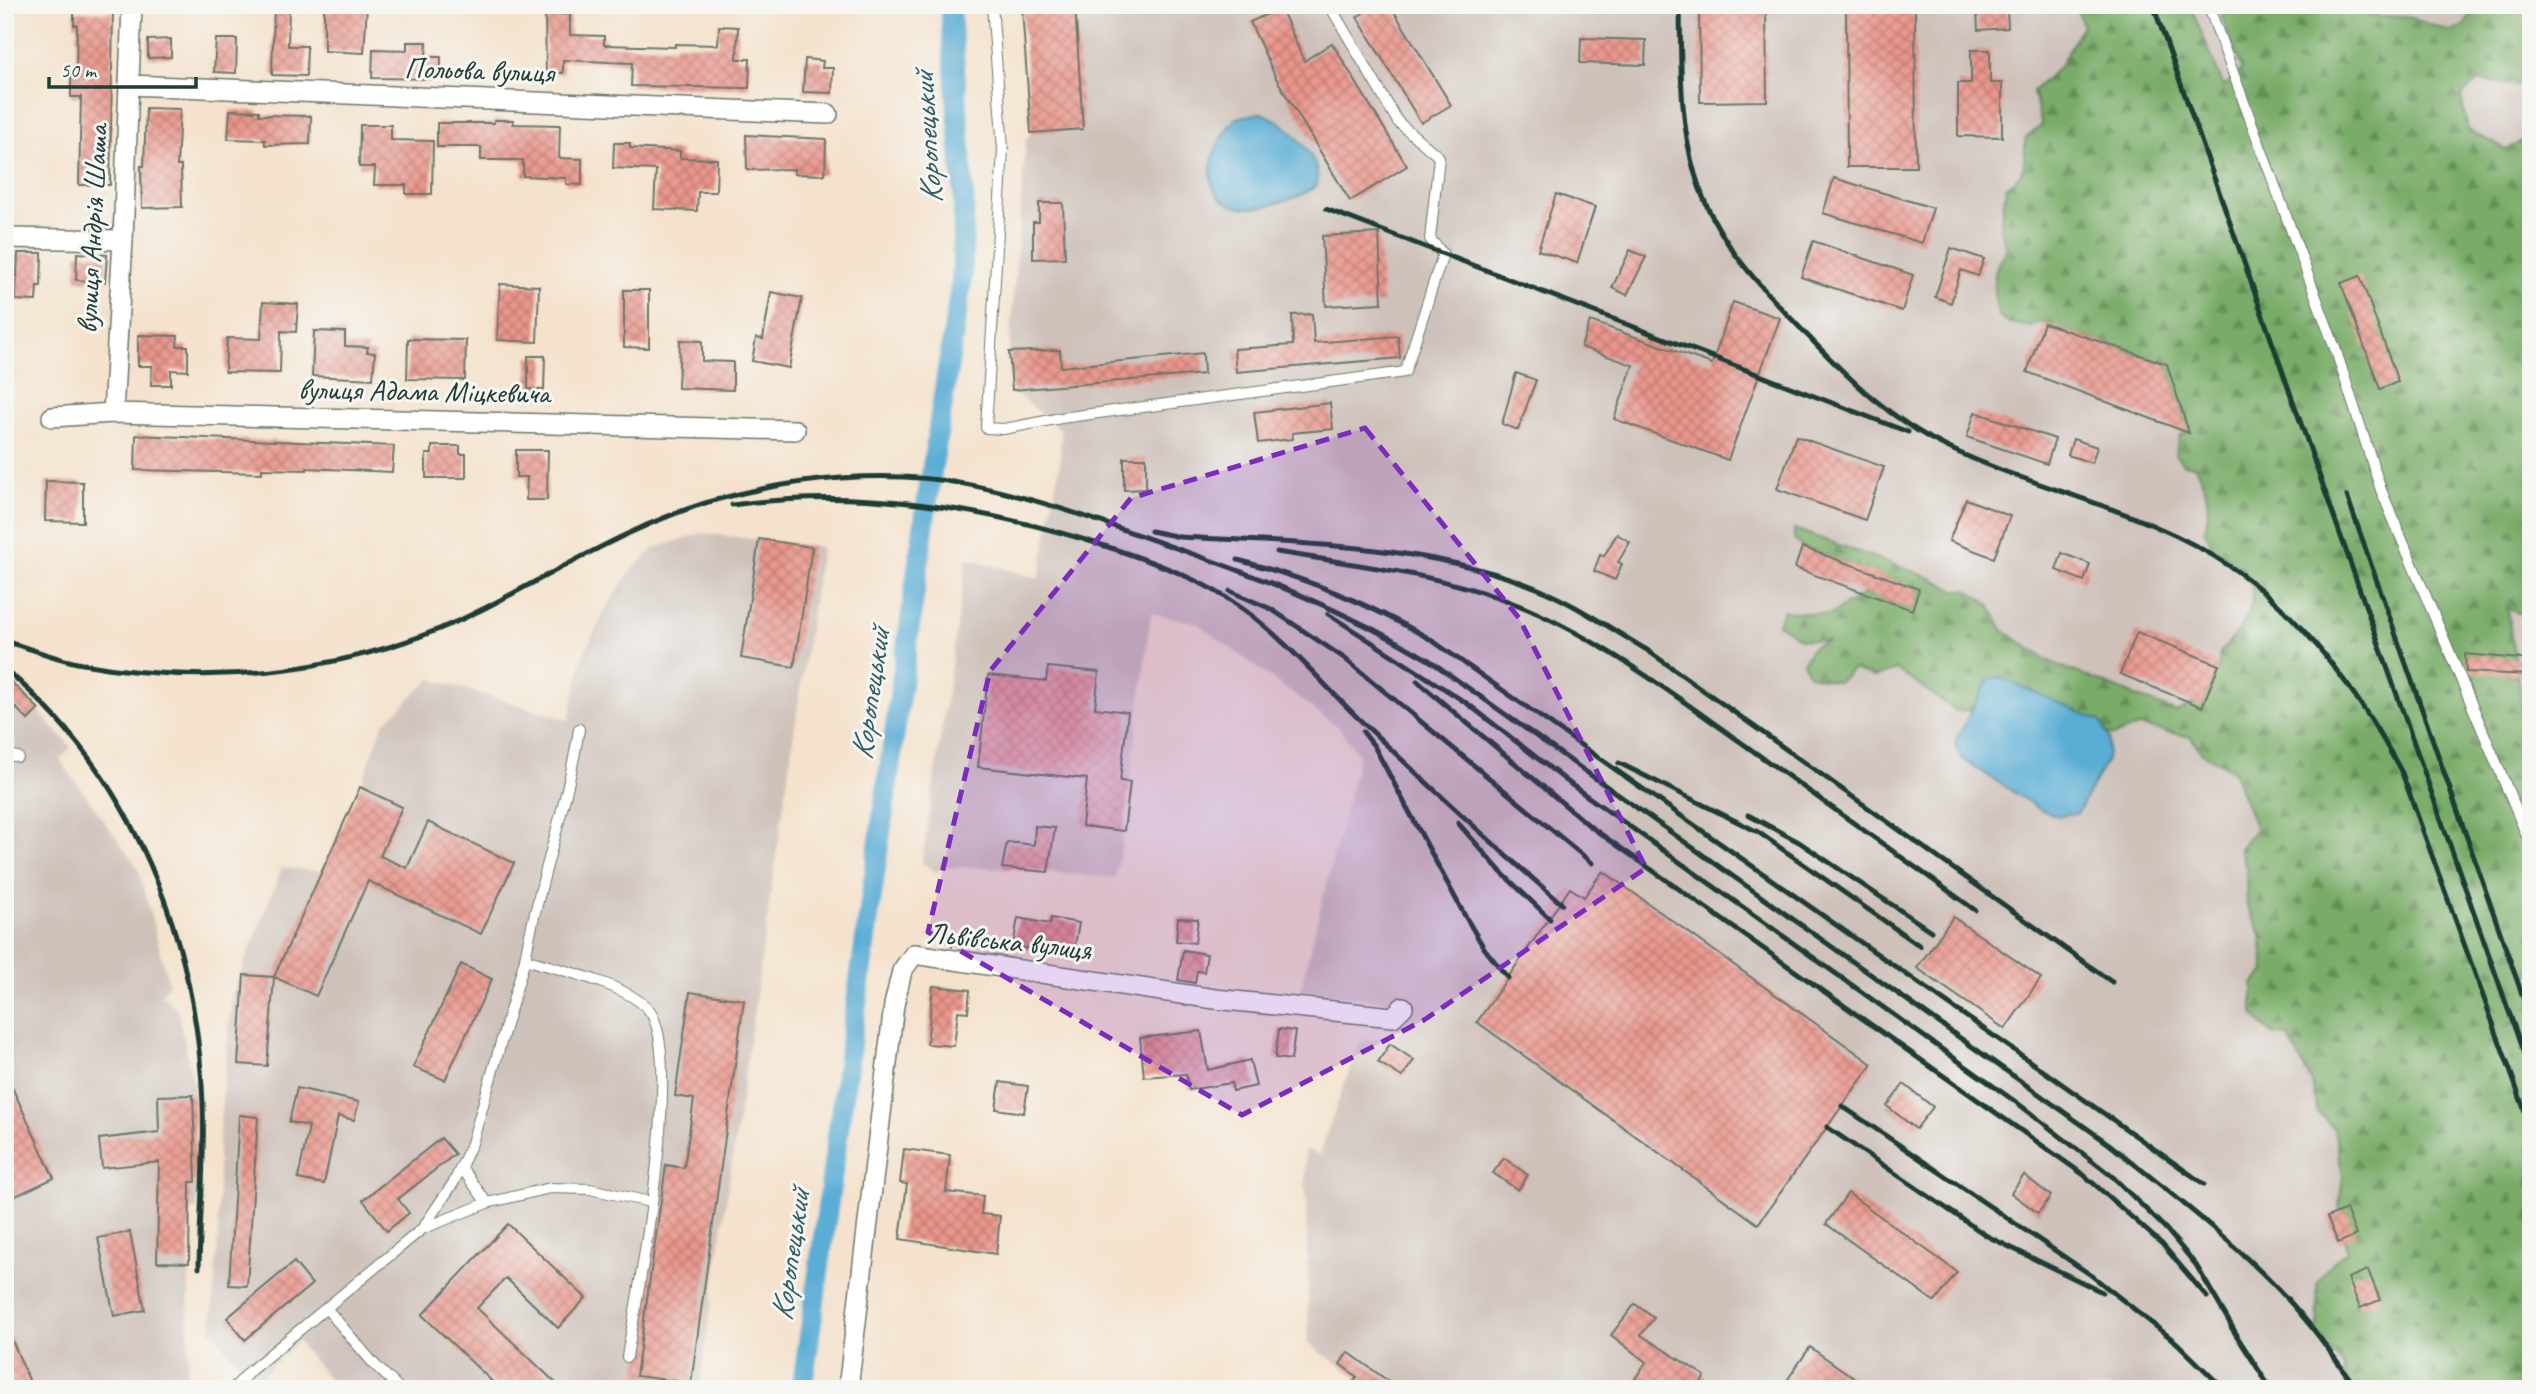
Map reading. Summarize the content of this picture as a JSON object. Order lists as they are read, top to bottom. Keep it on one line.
{"streets":{"street":["Польова вулиця","вулиця Андрія Шаша","вулиця Адама Міцкевича","Львівська вулиця"]},"crossings":[["Польова вулиця","вулиця Андрія Шаша"],["вулиця Андрія Шаша","вулиця Адама Міцкевича"]],"water":["Коропецький"],"scale_bar":"50 m"}
